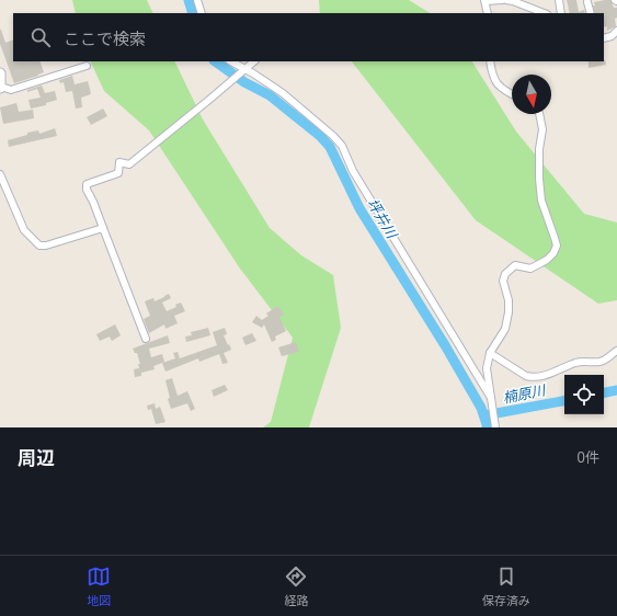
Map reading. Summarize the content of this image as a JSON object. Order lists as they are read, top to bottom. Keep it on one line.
{"water":["坪井川","楠原川"],"north":"bottom","page":{"search":"ここで検索","heading":["周辺","0件"],"nav":["地図","経路","保存済み"]}}
